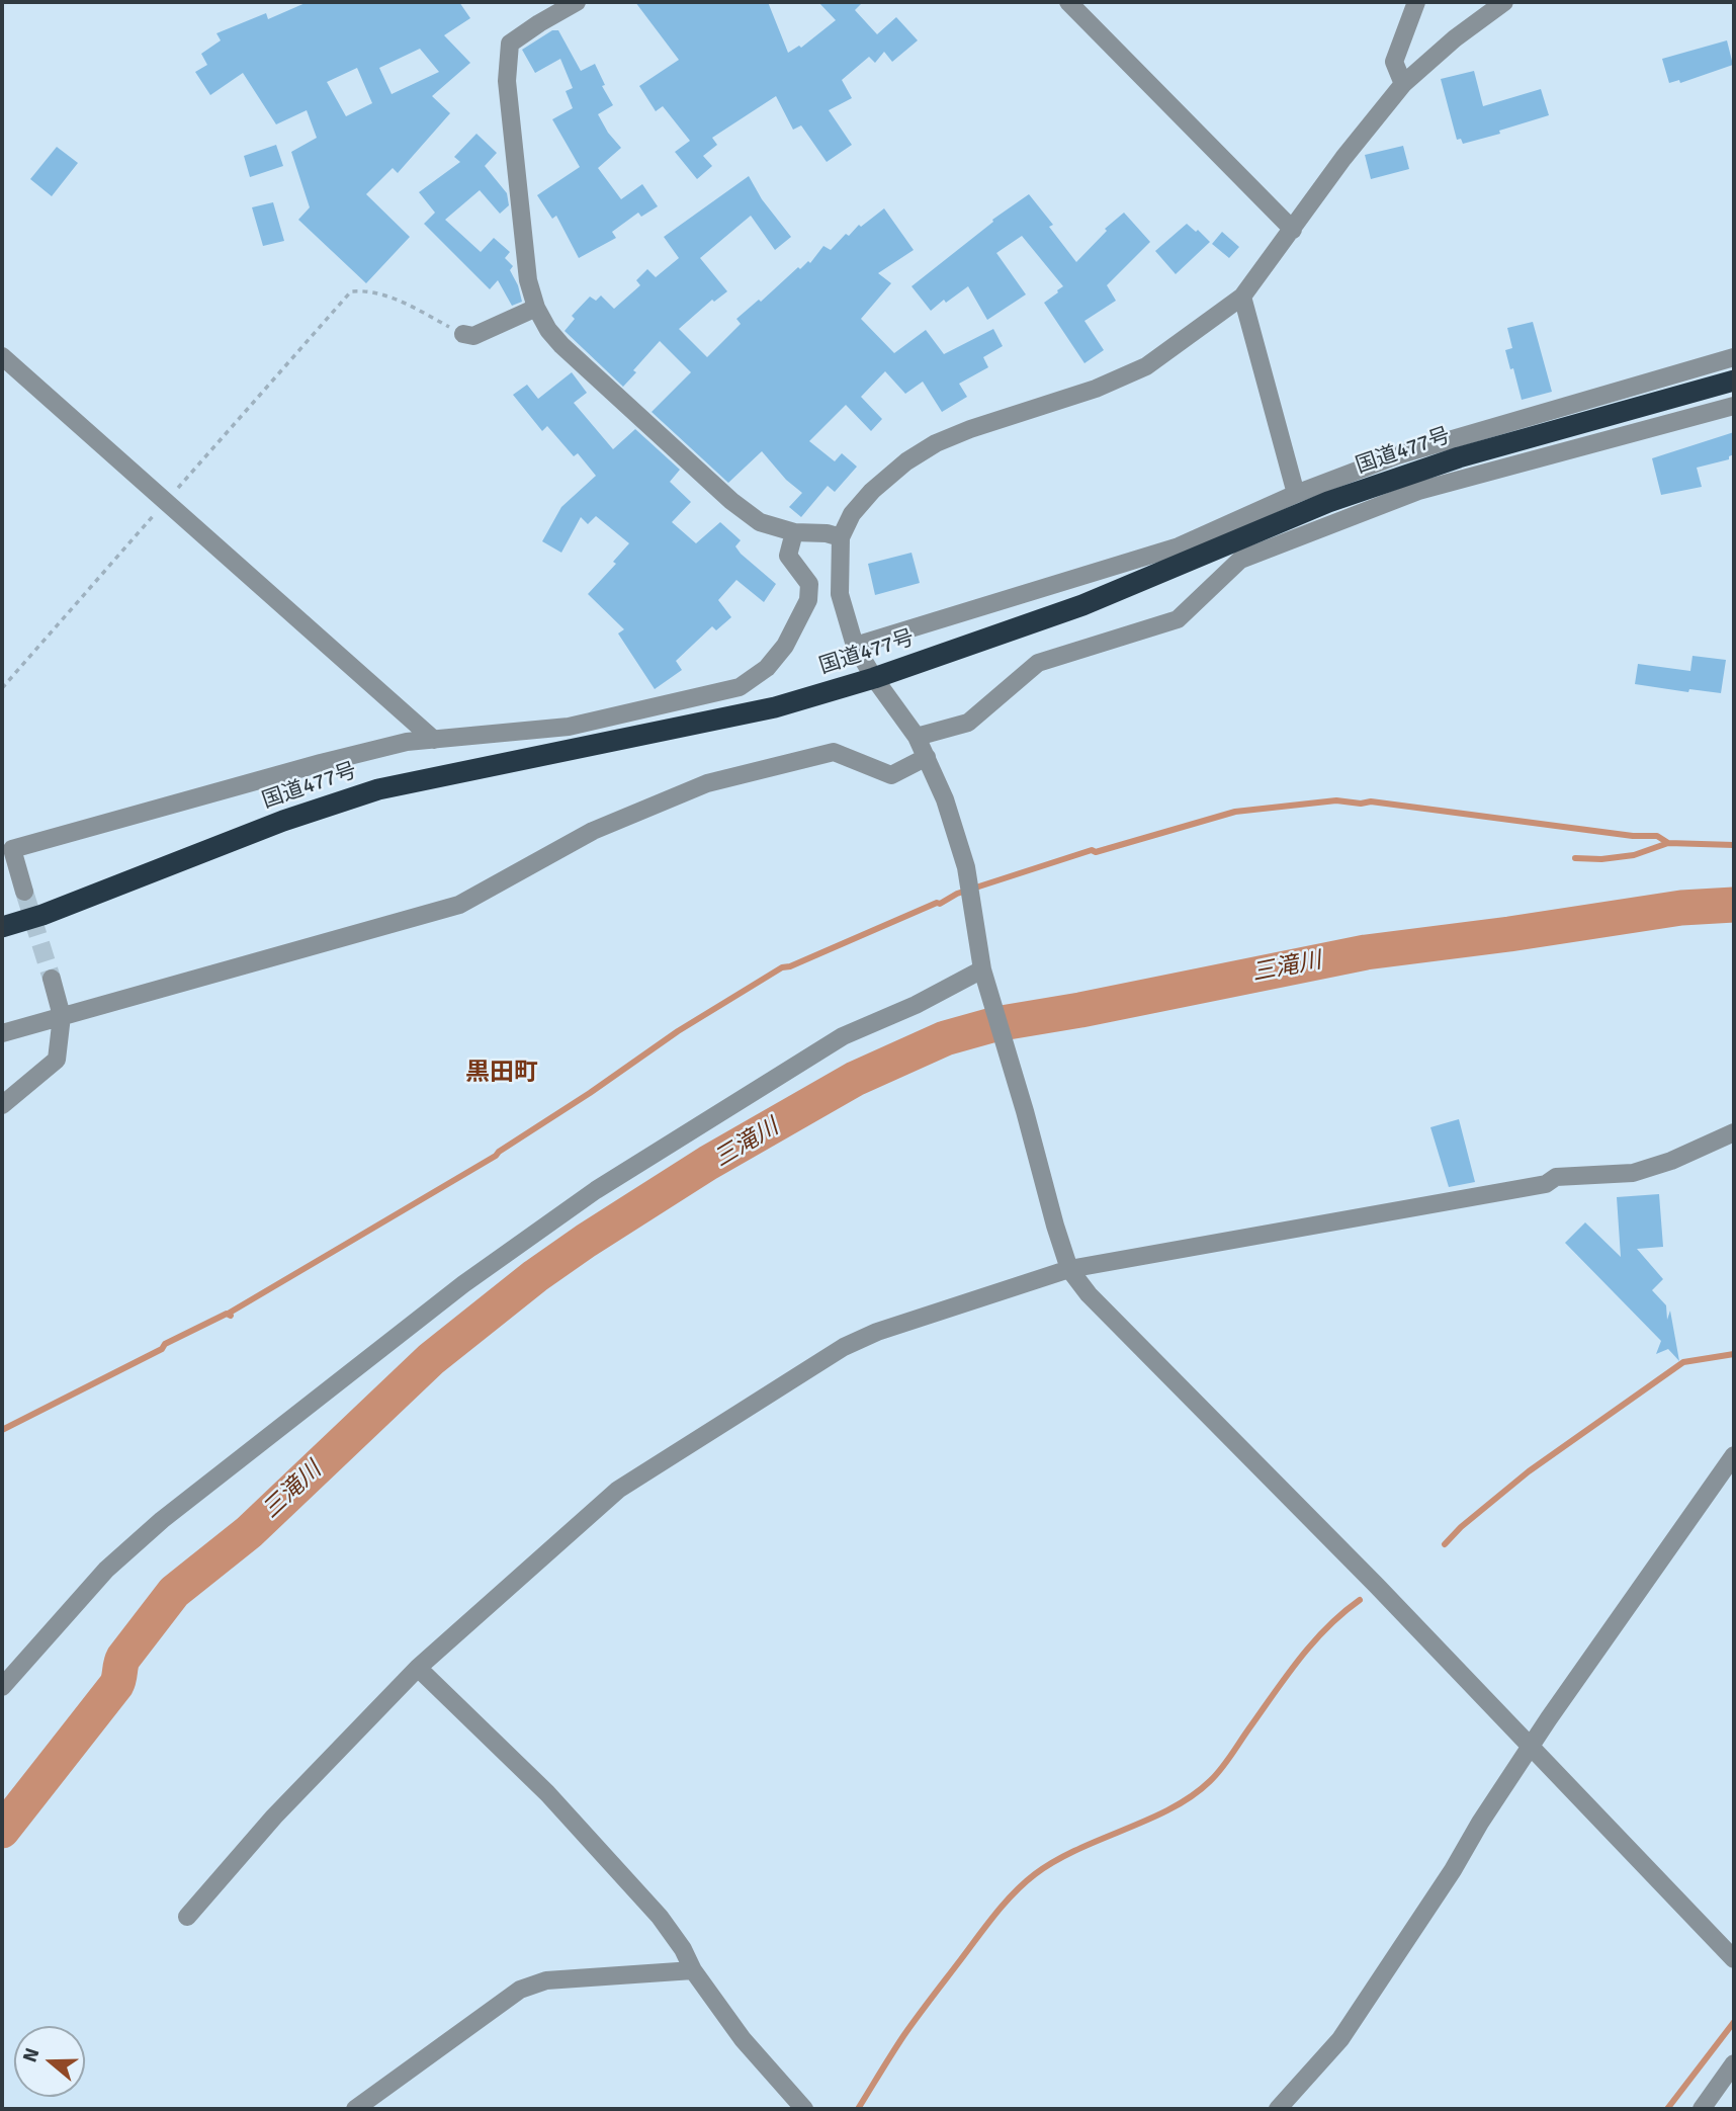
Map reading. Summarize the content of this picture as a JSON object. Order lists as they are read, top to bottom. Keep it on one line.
{"streets":{"highway":["国道477号"]},"districts":["黒田町"],"water":["三滝川"],"north":"left"}
